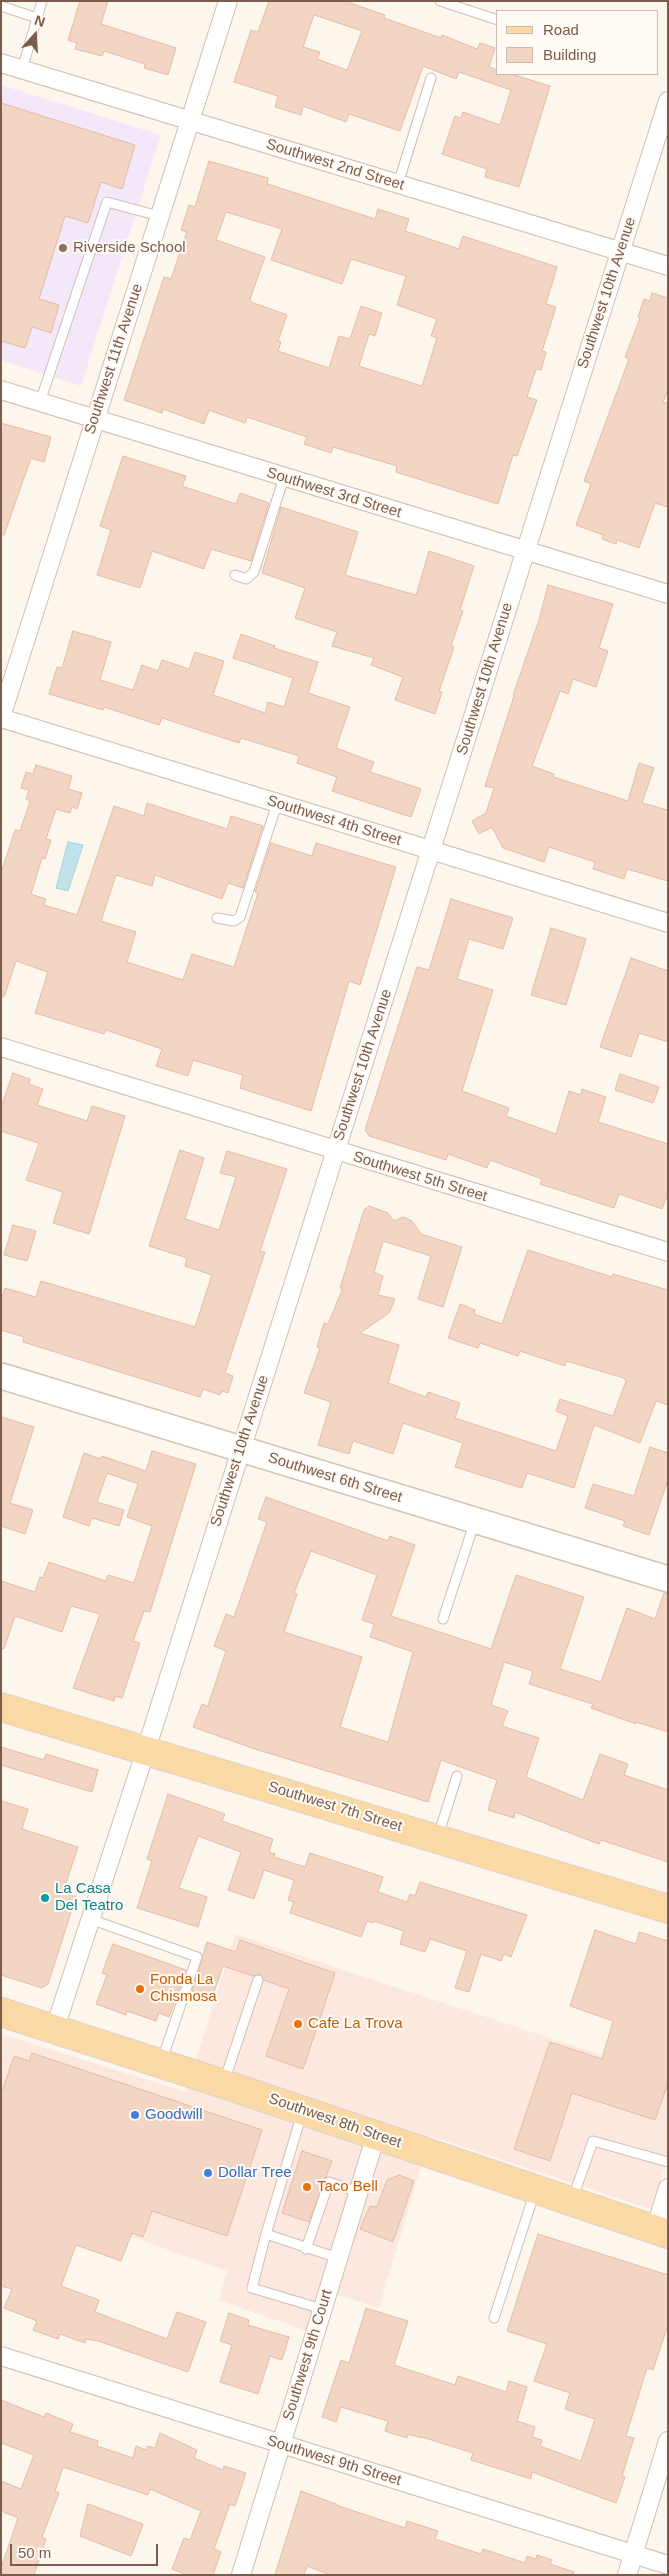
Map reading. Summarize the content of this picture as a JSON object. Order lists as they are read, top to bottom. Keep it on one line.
{"streets":{"main road":["Southwest 7th Street","Southwest 8th Street"],"street":["Southwest 2nd Street","Southwest 10th Avenue","Southwest 11th Avenue","Southwest 3rd Street","Southwest 4th Street","Southwest 5th Street","Southwest 6th Street","Southwest 9th Court","Southwest 9th Street"]},"crossings":[["Southwest 2nd Street","Southwest 10th Avenue"],["Southwest 2nd Street","Southwest 11th Avenue"],["Southwest 10th Avenue","Southwest 3rd Street"],["Southwest 10th Avenue","Southwest 4th Street"],["Southwest 10th Avenue","Southwest 5th Street"],["Southwest 10th Avenue","Southwest 6th Street"],["Southwest 10th Avenue","Southwest 7th Street"],["Southwest 10th Avenue","Southwest 8th Street"],["Southwest 11th Avenue","Southwest 3rd Street"],["Southwest 11th Avenue","Southwest 4th Street"],["Southwest 8th Street","Southwest 9th Court"],["Southwest 9th Court","Southwest 9th Street"]],"places":["Riverside School","La Casa Del Teatro","Fonda La Chismosa","Cafe La Trova","Goodwill","Dollar Tree","Taco Bell"],"legend":["Road","Building"],"scale_bar":"50 m","north":"top"}
